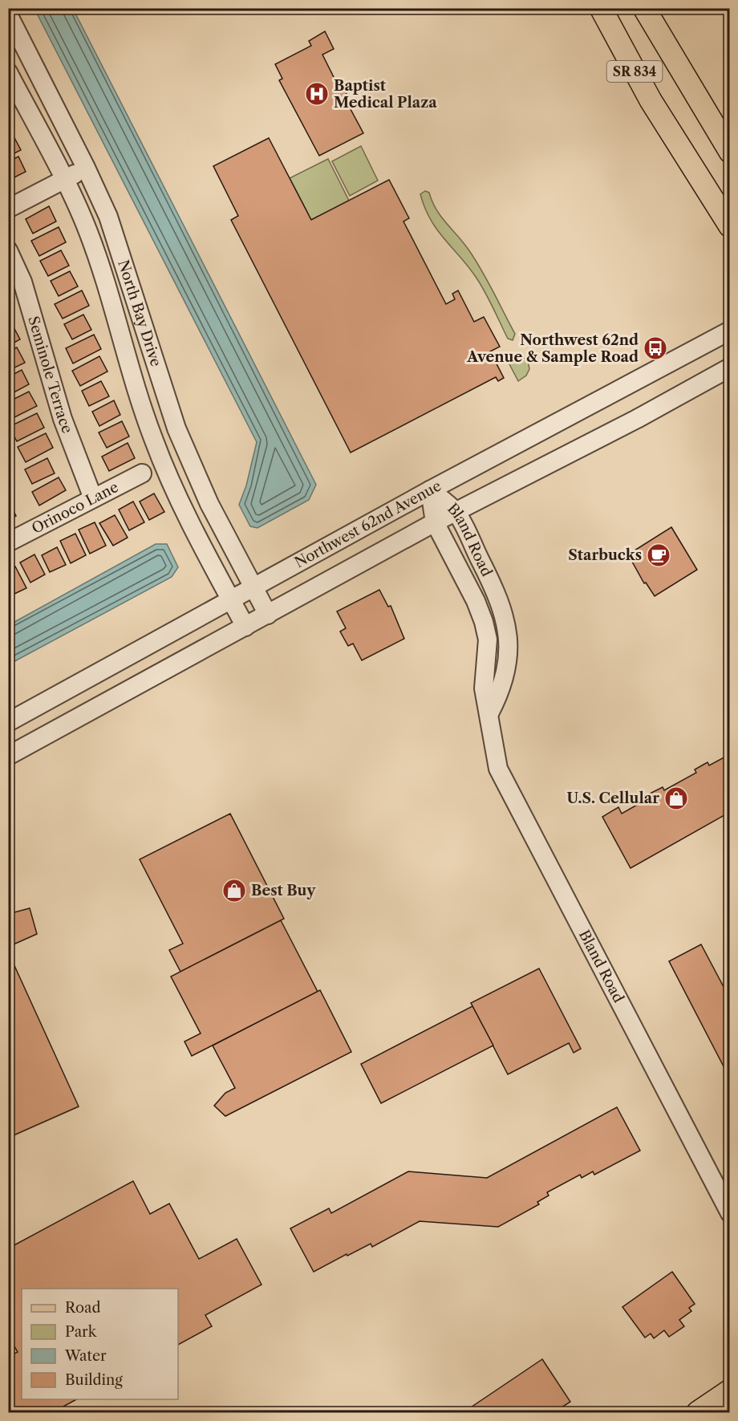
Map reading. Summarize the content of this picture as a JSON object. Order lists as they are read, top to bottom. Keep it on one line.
{"streets":{"main road":["SR 834"],"street":["North Bay Drive","Seminole Terrace","Orinoco Lane","Northwest 62nd Avenue","Bland Road"]},"crossings":[["North Bay Drive","Northwest 62nd Avenue"],["Seminole Terrace","Orinoco Lane"],["Northwest 62nd Avenue","Bland Road"]],"places":{"hospital":["Baptist Medical Plaza"],"bus stop":["Northwest 62nd Avenue & Sample Road"],"cafe":["Starbucks"],"shop":["U.S. Cellular","Best Buy"]},"legend":["Road","Park","Water","Building"]}
